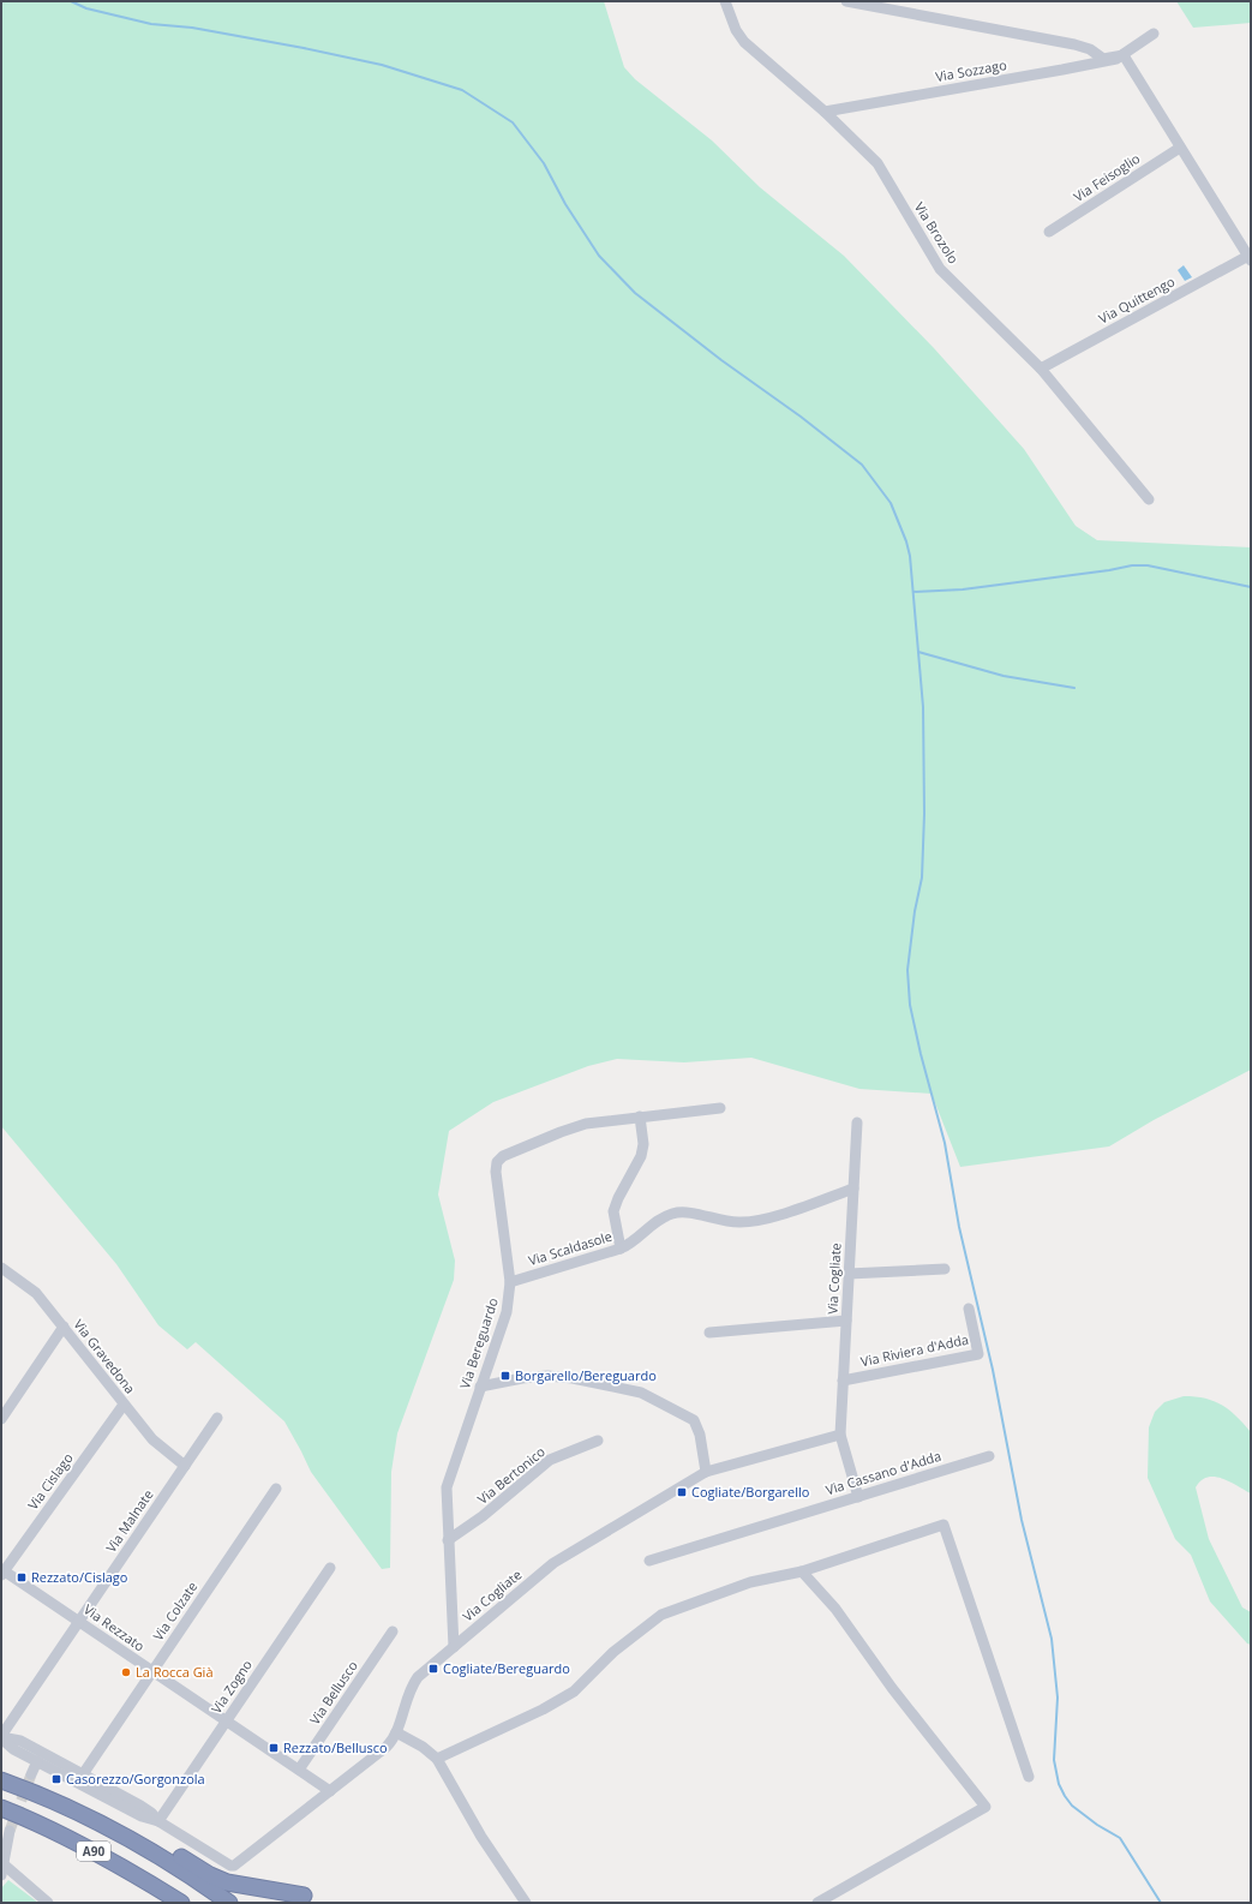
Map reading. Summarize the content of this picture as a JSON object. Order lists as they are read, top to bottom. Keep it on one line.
{"streets":{"highway":["A90"],"street":["Via Sozzago","Via Feisoglio","Via Brozolo","Via Quittengo","Via Scaldasole","Via Cogliate","Via Bereguardo","Via Riviera d'Adda","Via Gravedona","Via Cassano d'Adda","Via Bertonico","Via Cislago","Via Malnate","Via Colzate","Via Rezzato","Via Zogno","Via Bellusco"]},"crossings":[["Via Sozzago","Via Brozolo"],["Via Brozolo","Via Quittengo"],["Via Scaldasole","Via Cogliate"],["Via Scaldasole","Via Bereguardo"],["Via Cogliate","Via Bereguardo"],["Via Cogliate","Via Riviera d'Adda"],["Via Cogliate","Via Cassano d'Adda"],["Via Cogliate","Via Rezzato"],["Via Cogliate","Via Zogno"],["Via Bereguardo","Via Bertonico"],["Via Gravedona","Via Cislago"],["Via Gravedona","Via Malnate"],["Via Cislago","Via Rezzato"],["Via Malnate","Via Rezzato"],["Via Colzate","Via Rezzato"],["Via Rezzato","Via Zogno"],["Via Rezzato","Via Bellusco"]],"places":{"transit":["Borgarello/Bereguardo","Cogliate/Borgarello","Rezzato/Cislago","Cogliate/Bereguardo","Rezzato/Bellusco","Casorezzo/Gorgonzola"],"other":["La Rocca Già"]}}
